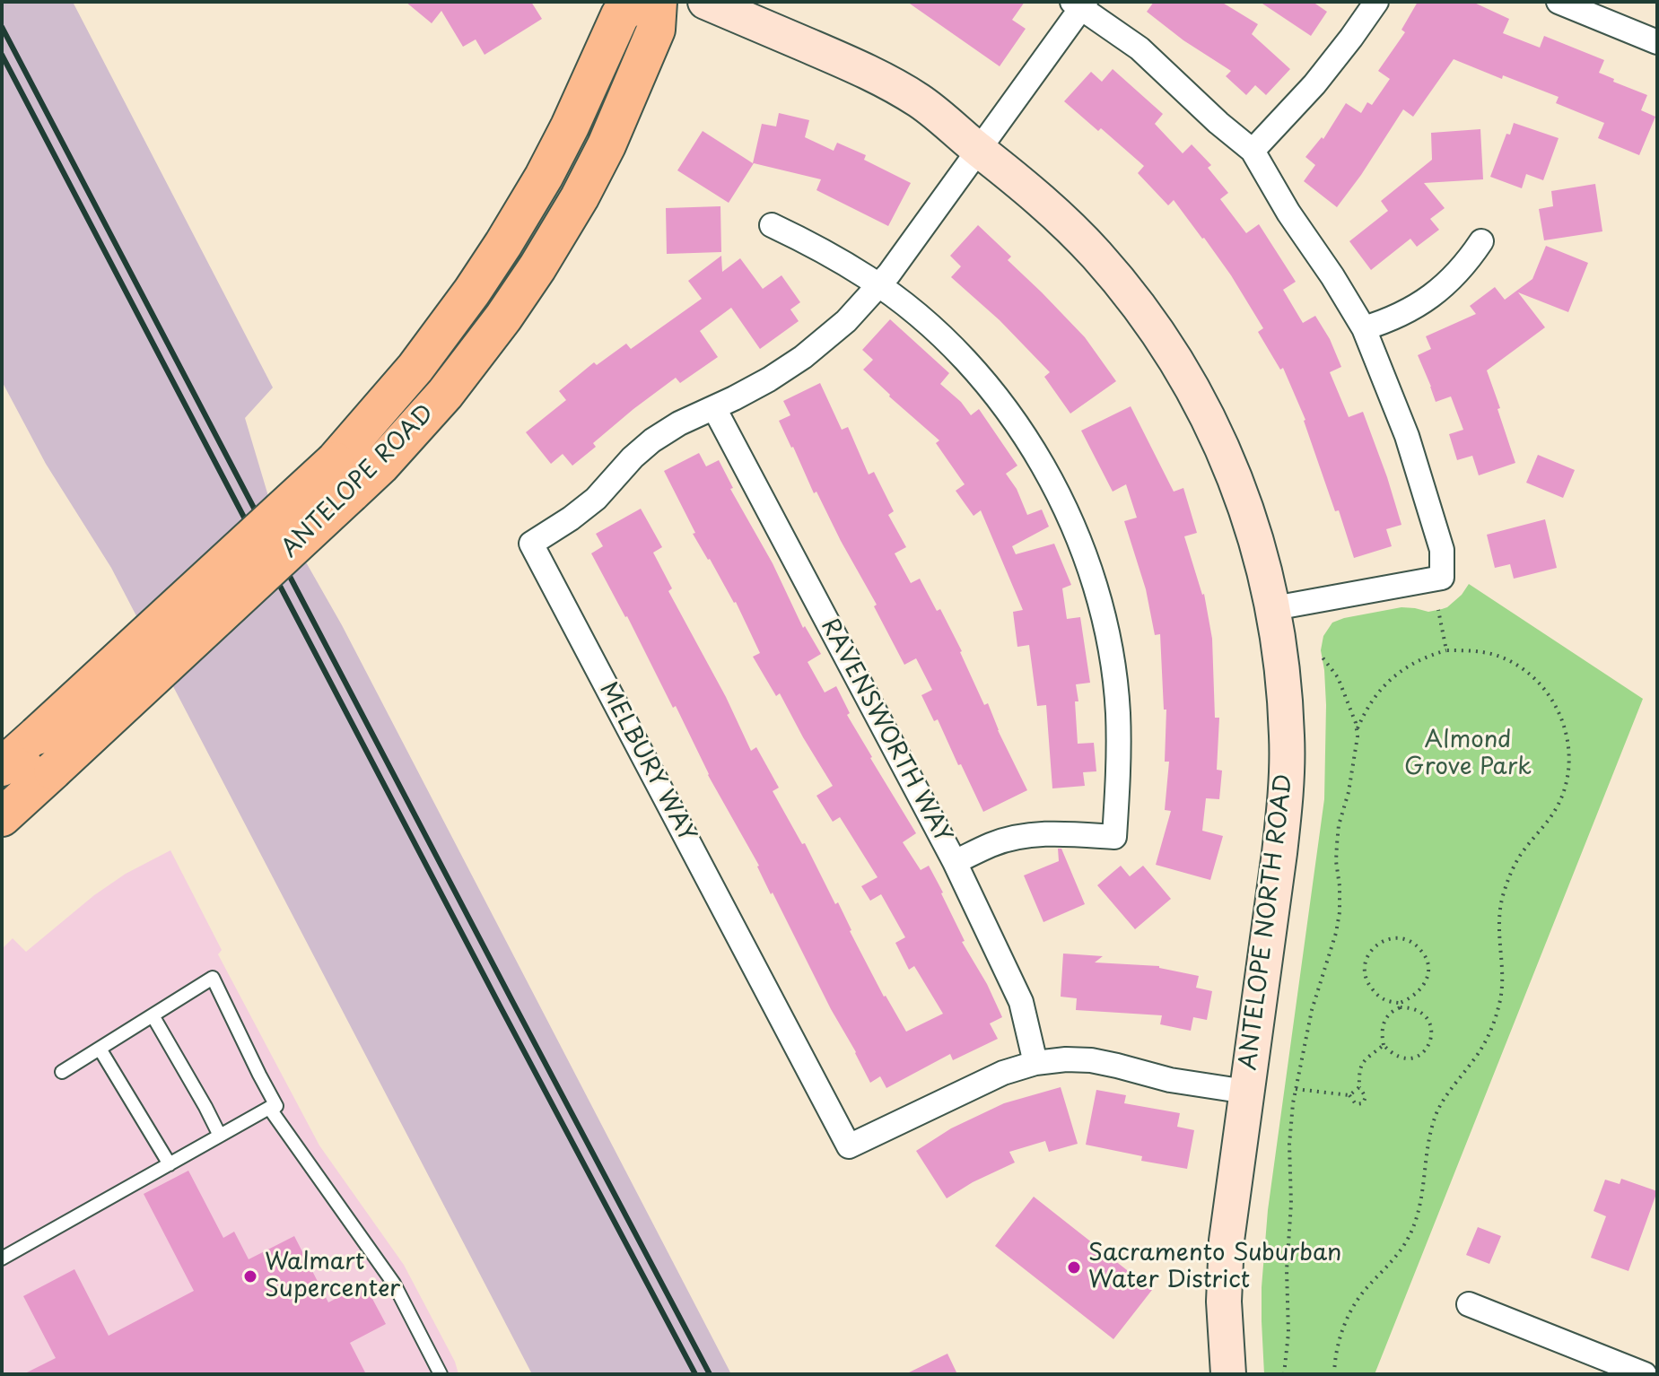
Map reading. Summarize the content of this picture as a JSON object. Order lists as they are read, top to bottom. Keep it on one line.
{"streets":{"main road":["ANTELOPE ROAD","ANTELOPE NORTH ROAD"],"street":["RAVENSWORTH WAY","MELBURY WAY"]},"crossings":[["RAVENSWORTH WAY","MELBURY WAY"],["MELBURY WAY","ANTELOPE NORTH ROAD"]],"parks":["Almond Grove Park"],"places":["Sacramento Suburban Water District","Walmart Supercenter"]}
